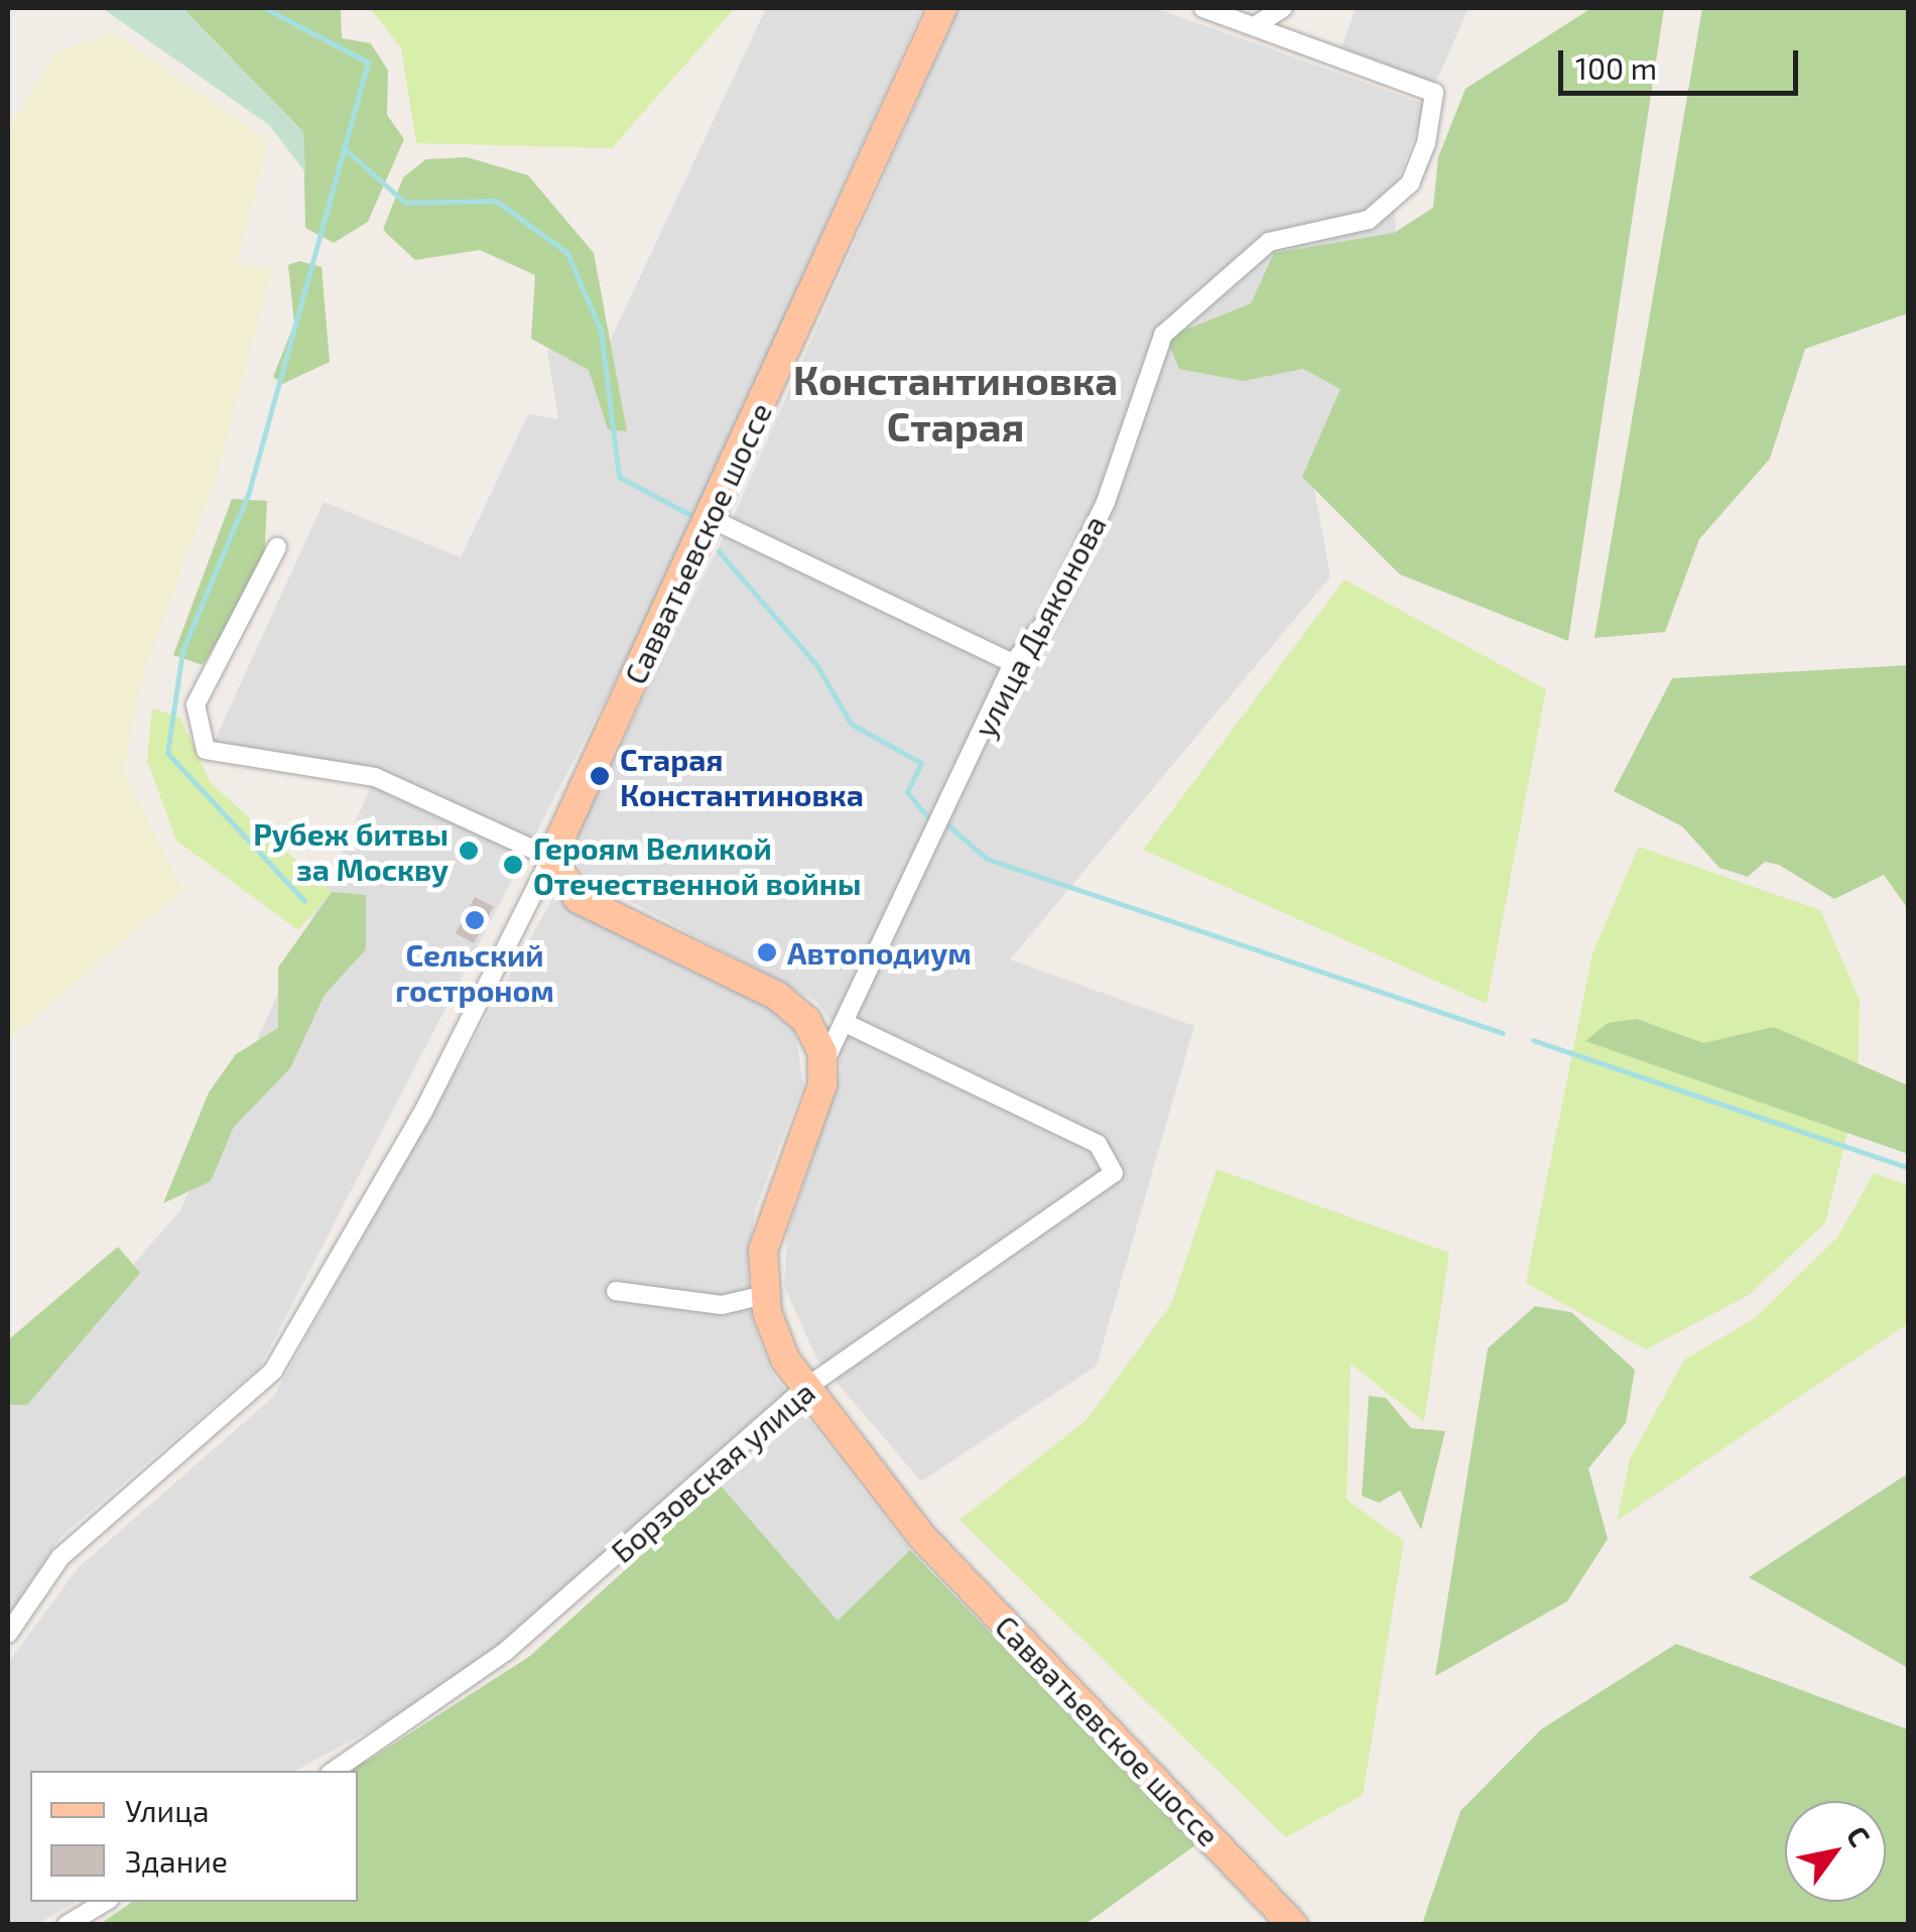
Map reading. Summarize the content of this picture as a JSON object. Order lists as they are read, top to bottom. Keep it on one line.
{"streets":{"main road":["Савватьевское шоссе","улица Дьяконова"],"street":["Борзовская улица"]},"crossings":[["Савватьевское шоссе","улица Дьяконова"],["Савватьевское шоссе","Борзовская улица"],["улица Дьяконова","Борзовская улица"]],"districts":["Константиновка Старая"],"places":["Старая Константиновка","Рубеж битвы за Москву","Героям Великой Отечественной войны","Сельский гостроном","Автоподиум"],"legend":["Улица","Здание"],"scale_bar":"100 m","north":"top right"}
